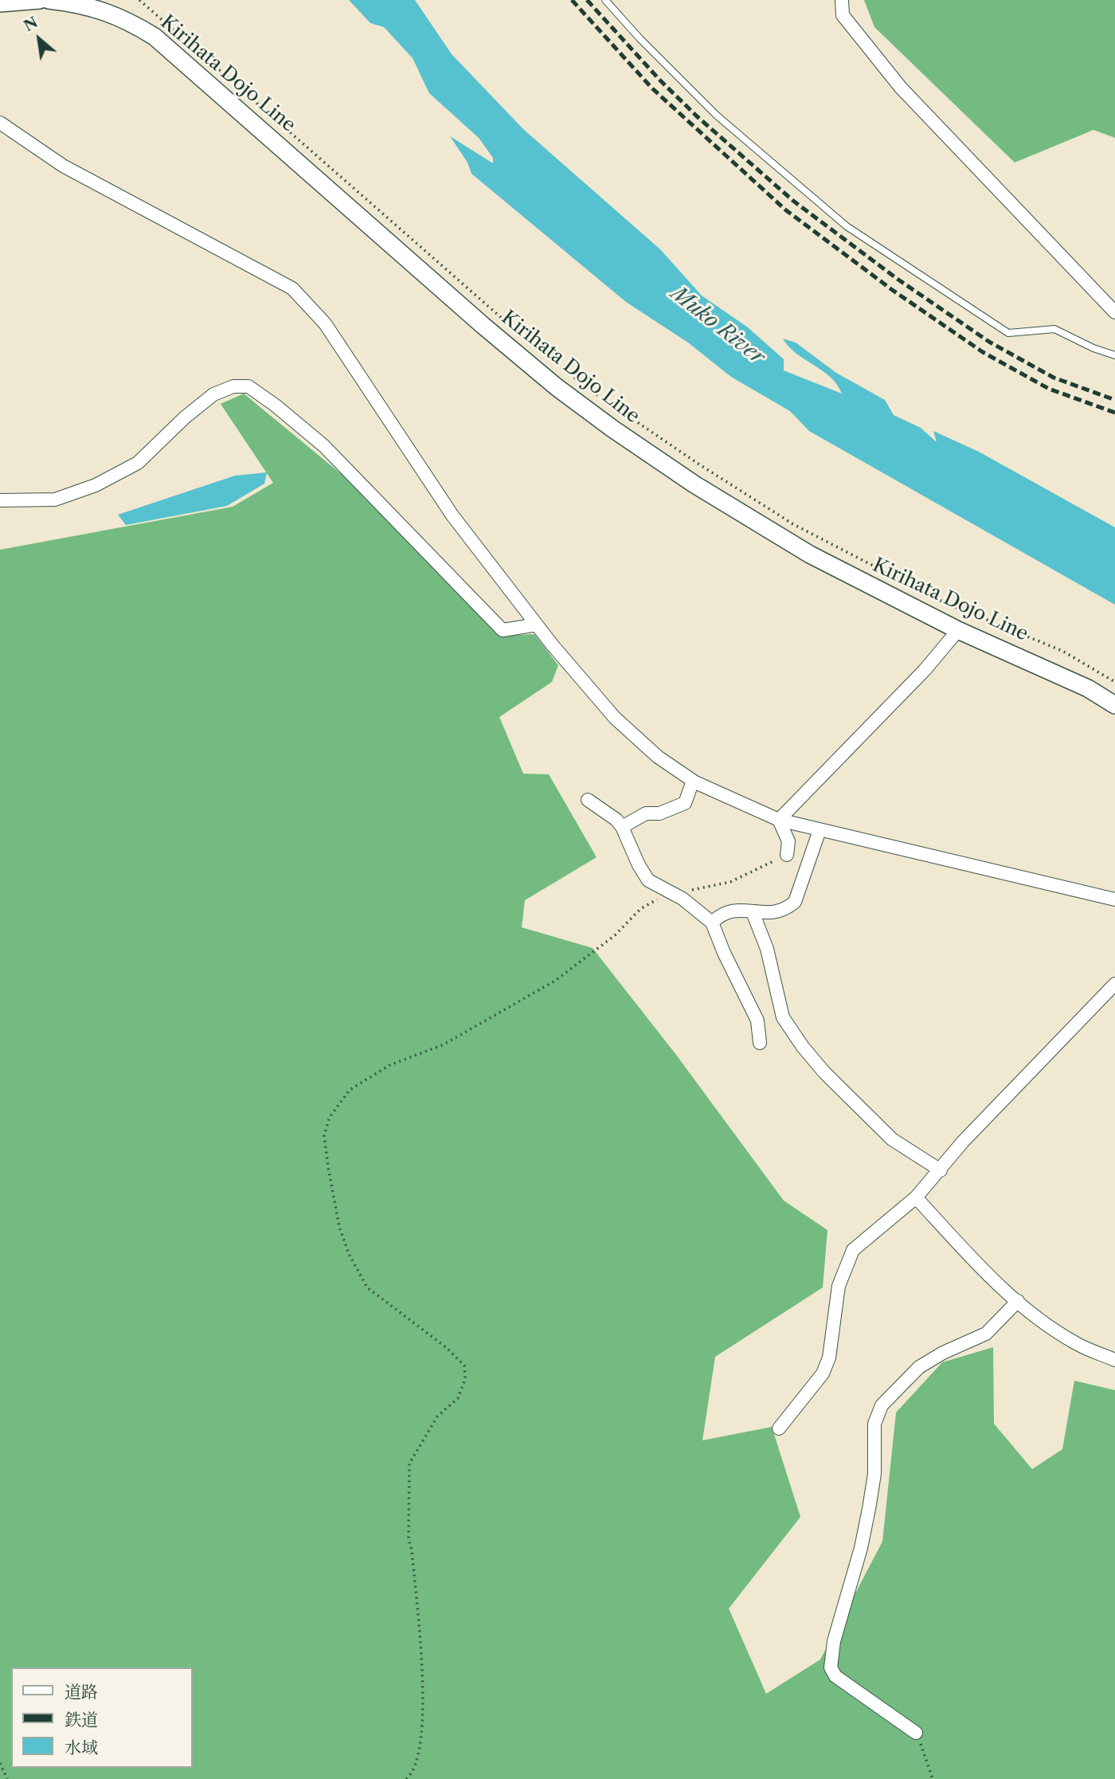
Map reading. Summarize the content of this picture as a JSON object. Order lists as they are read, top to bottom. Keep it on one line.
{"streets":{"main road":["Kirihata Dojo Line"]},"water":["Muko River"],"legend":["道路","鉄道","水域"],"north":"top left"}
